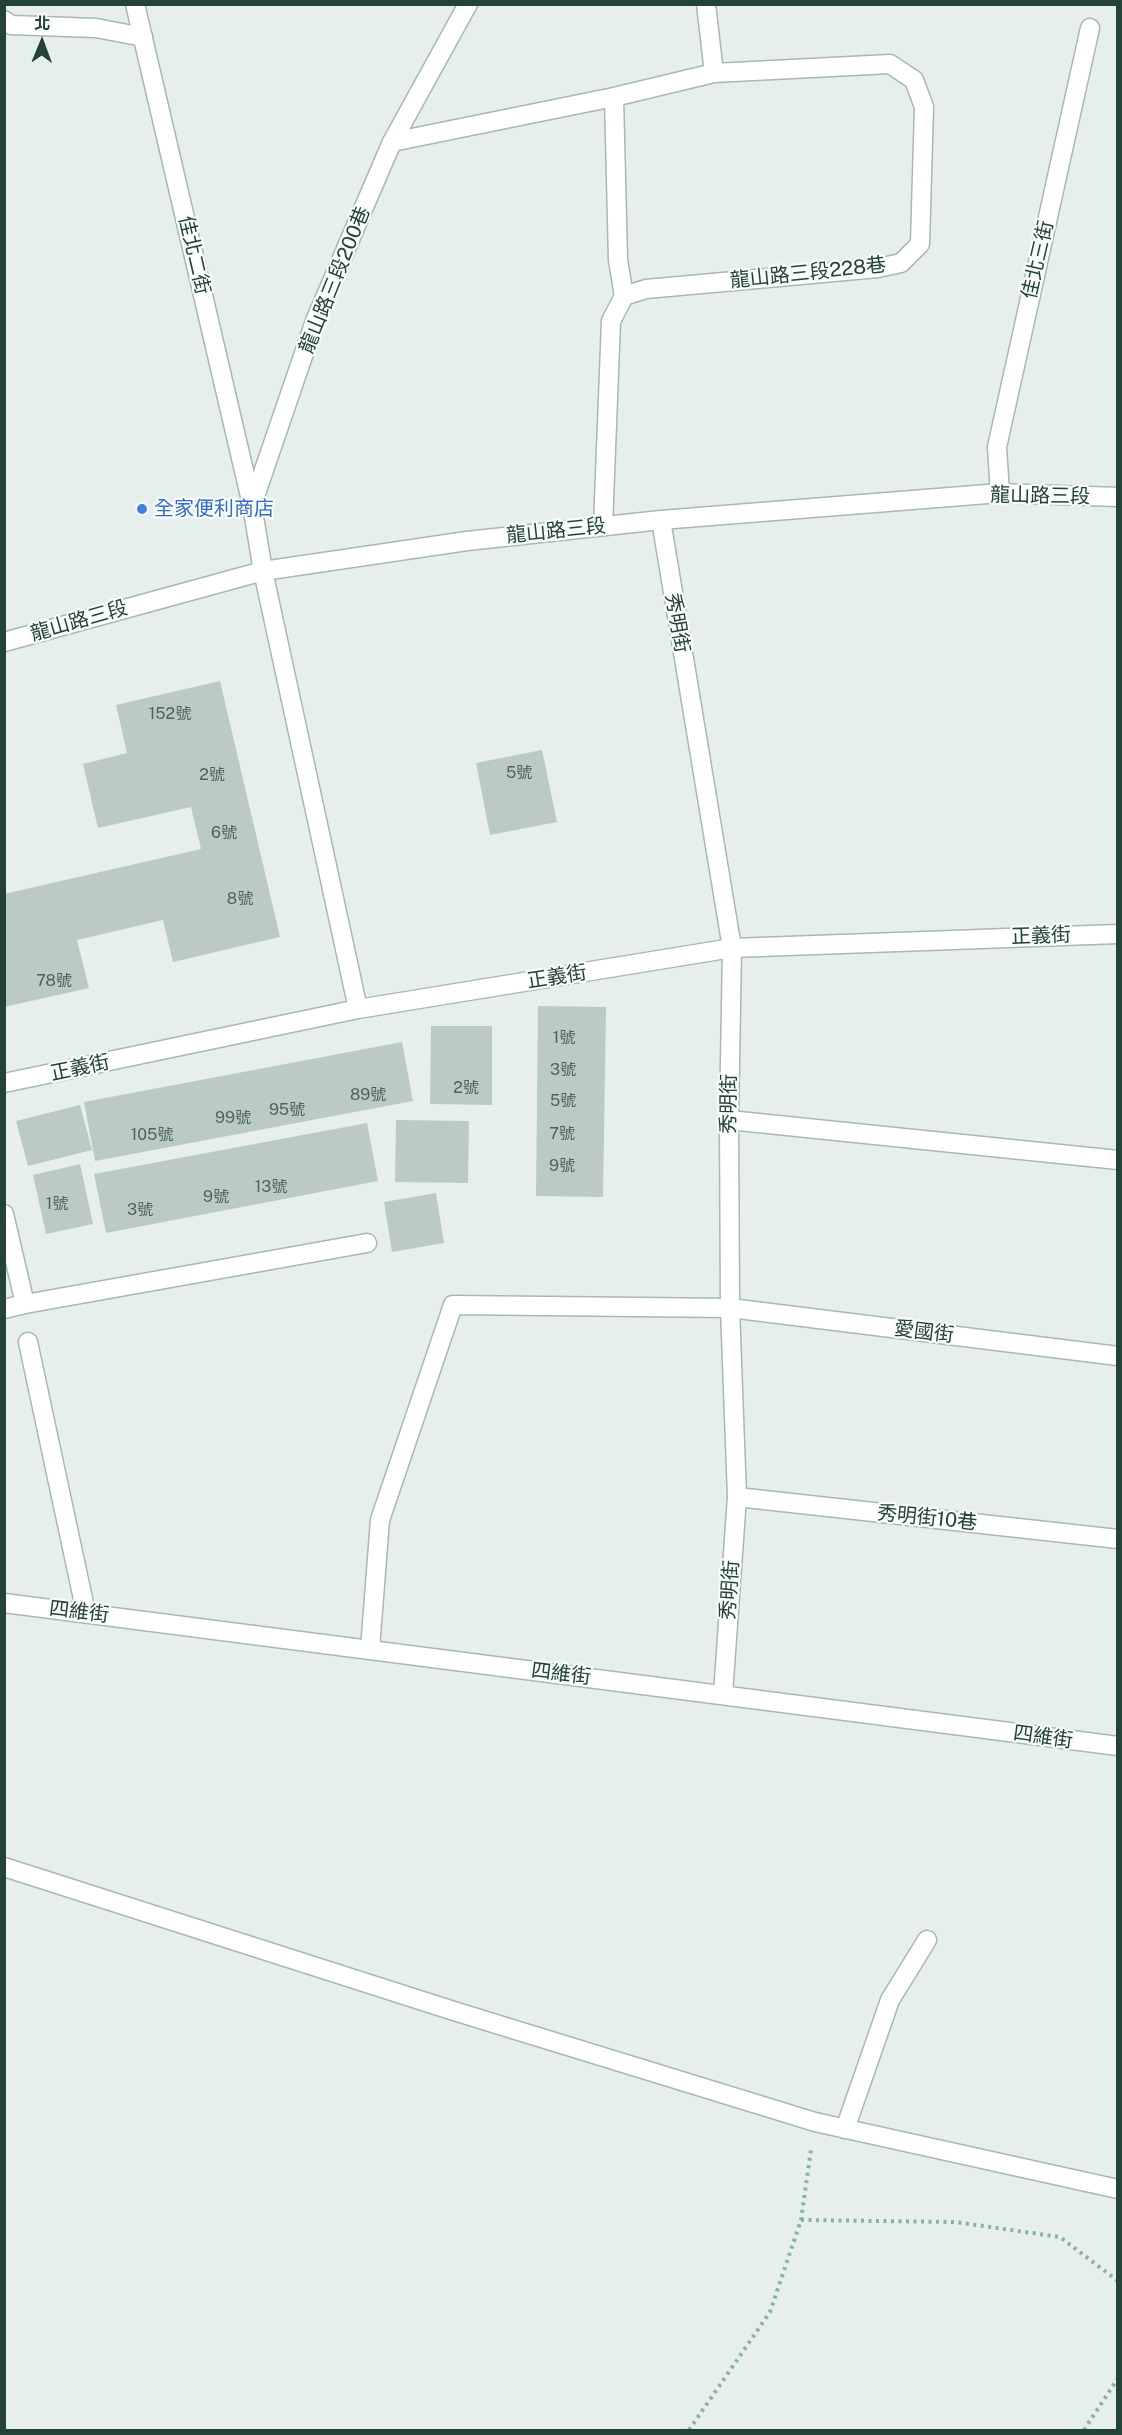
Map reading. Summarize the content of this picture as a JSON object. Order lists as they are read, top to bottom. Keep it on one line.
{"streets":{"street":["佳北二街","佳北三街","龍山路三段228巷","龍山路三段200巷","龍山路三段","秀明街","正義街","愛國街","秀明街10巷","四維街"]},"crossings":[["佳北二街","龍山路三段200巷"],["佳北三街","龍山路三段"],["龍山路三段228巷","龍山路三段200巷"],["龍山路三段200巷","龍山路三段"],["龍山路三段200巷","正義街"],["龍山路三段","秀明街"],["秀明街","正義街"],["秀明街","愛國街"],["秀明街","秀明街10巷"],["秀明街","四維街"],["愛國街","四維街"]],"places":["全家便利商店"],"house_numbers":["152號","5號","2號","6號","8號","78號","1號","3號","2號","89號","5號","95號","99號","7號","105號","9號","13號","9號","1號","3號"],"north":"top"}
